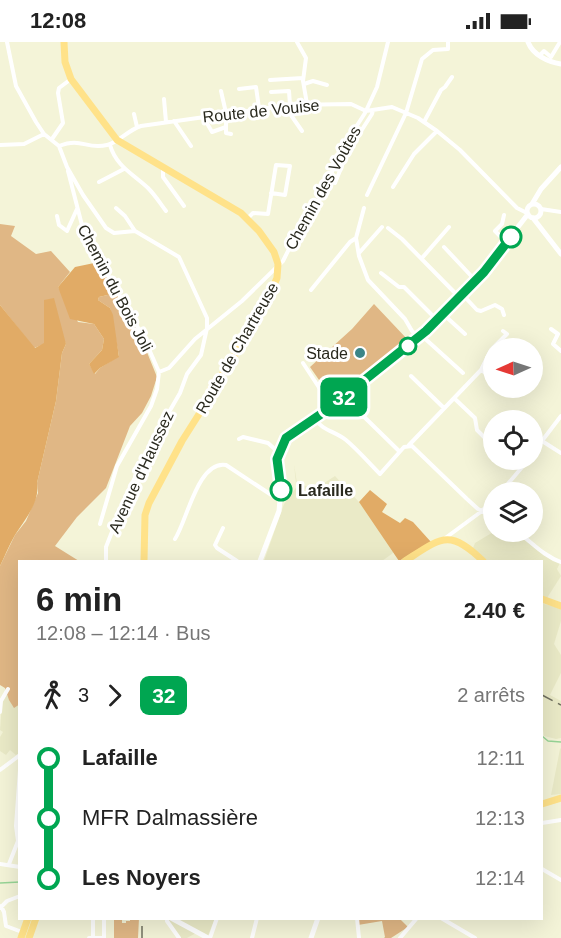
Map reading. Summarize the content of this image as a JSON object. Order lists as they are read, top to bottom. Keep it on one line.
{"streets":{"main road":["Route de Chartreuse"],"street":["Route de Vouise","Chemin des Voûtes","Chemin du Bois Joli","Avenue d'Haussez"]},"crossings":[["Route de Vouise","Chemin des Voûtes"],["Route de Vouise","Route de Chartreuse"],["Chemin des Voûtes","Chemin du Bois Joli"],["Chemin des Voûtes","Route de Chartreuse"],["Chemin des Voûtes","Avenue d'Haussez"]],"places":["Stade","Lafaille"],"lines":["bus line 32"],"north":"left","page":{"status":"12:08","on_map":"32","heading":["6 min","12:08 – 12:14 · Bus","2.40 €"],"legs":["3","32","2 arrêts"],"list":[{"name":"Lafaille","value":"12:11"},{"name":"MFR Dalmassière","value":"12:13"},{"name":"Les Noyers","value":"12:14"}]}}
